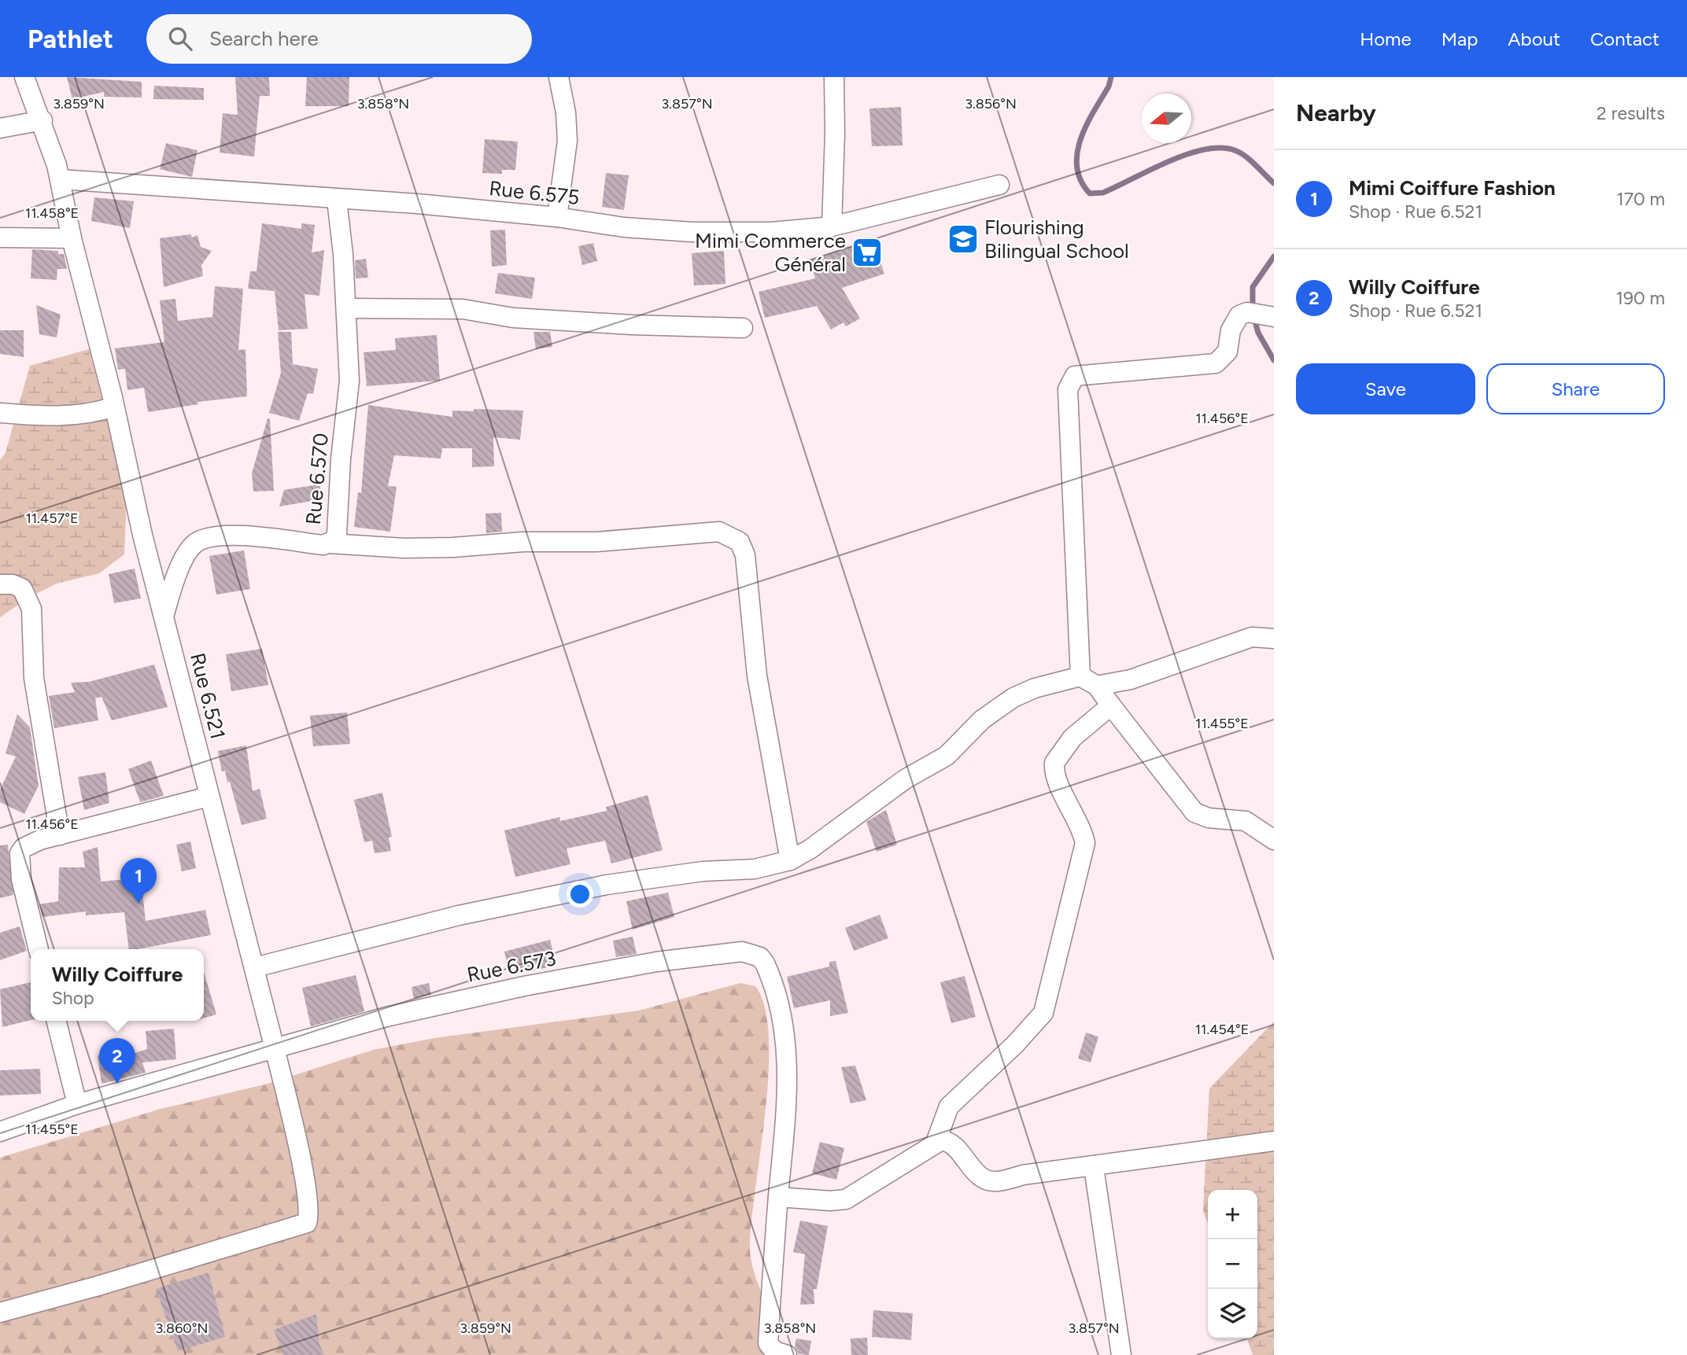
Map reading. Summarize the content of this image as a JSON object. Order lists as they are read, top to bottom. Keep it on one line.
{"streets":{"street":["Rue 6.575","Rue 6.570","Rue 6.521","Rue 6.573"]},"crossings":[["Rue 6.575","Rue 6.570"],["Rue 6.575","Rue 6.521"],["Rue 6.570","Rue 6.521"],["Rue 6.521","Rue 6.573"]],"places":{"school or university":["Flourishing Bilingual School"],"supermarket":["Mimi Commerce Général"]},"north":"left","page":{"header":"Pathlet","search":"Search here","nav":["Home","Map","About","Contact"],"heading":["Nearby","2 results"],"list":[{"mark":"1","name":"Mimi Coiffure Fashion","note":"Shop · Rue 6.521","value":"170 m"},{"mark":"2","name":"Willy Coiffure","note":"Shop · Rue 6.521","value":"190 m"}],"buttons":["Save","Share"],"pins":["1","2"],"popup":["Willy Coiffure","Shop"],"map_buttons":["+","−"]},"coordinates":["3.859°N","3.858°N","3.857°N","3.856°N","11.458°E","11.456°E","11.457°E","11.455°E","11.454°E","3.860°N"]}
